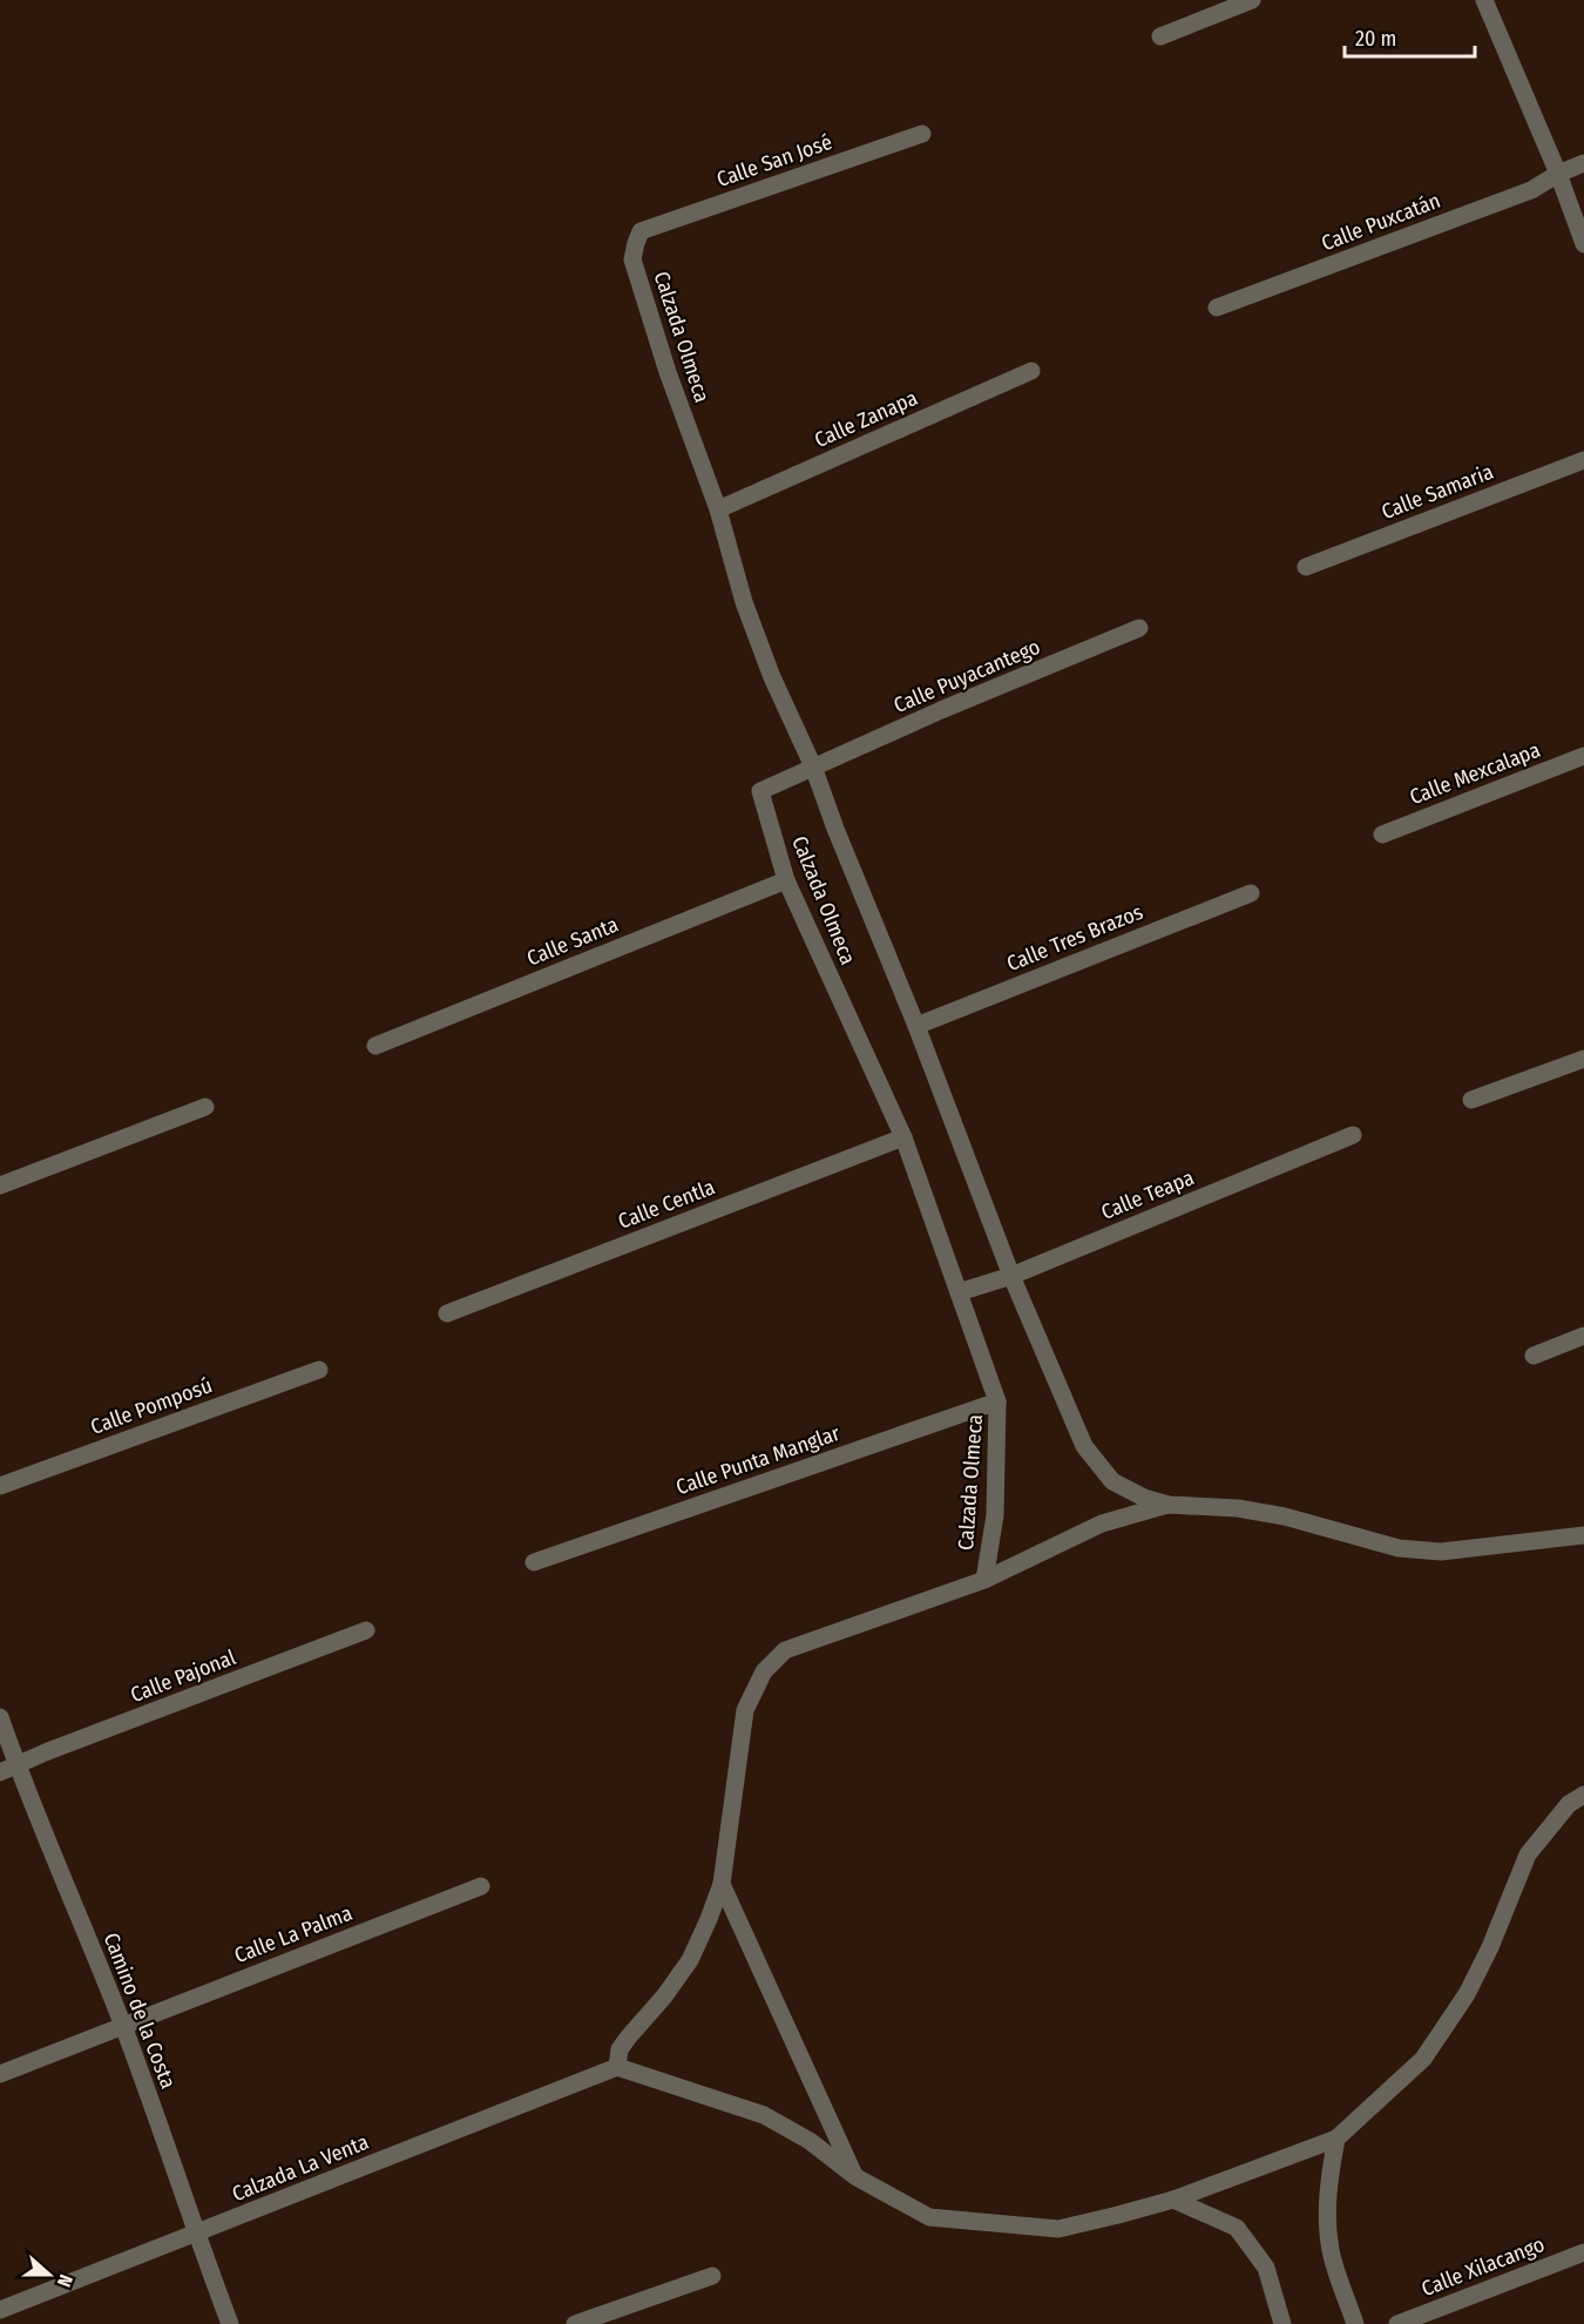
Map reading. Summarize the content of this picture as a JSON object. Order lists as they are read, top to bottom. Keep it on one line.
{"streets":{"street":["Calle San José","Calle Puxcatán","Calzada Olmeca","Calle Zanapa","Calle Samaria","Calle Puyacantego","Calle Mexcalapa","Calle Tres Brazos","Calle Santa","Calle Teapa","Calle Centla","Calle Pomposú","Calle Punta Manglar","Calle Pajonal","Calle La Palma","Camino de la Costa","Calzada La Venta","Calle Xilacango"]},"crossings":[["Calle San José","Calzada Olmeca"],["Calzada Olmeca","Calle Zanapa"],["Calzada Olmeca","Calle Puyacantego"],["Calzada Olmeca","Calle Santa"],["Calzada Olmeca","Calle Teapa"],["Calzada Olmeca","Calle Centla"],["Calzada Olmeca","Calle Punta Manglar"],["Calle Pajonal","Camino de la Costa"],["Calle La Palma","Camino de la Costa"],["Camino de la Costa","Calzada La Venta"]],"scale_bar":"20 m","north":"right"}
